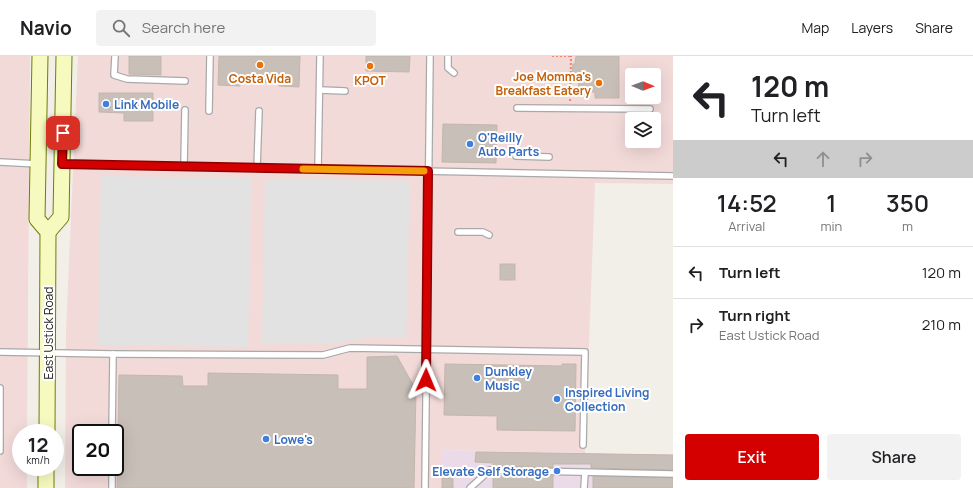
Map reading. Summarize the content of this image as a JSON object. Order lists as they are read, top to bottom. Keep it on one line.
{"streets":{"main road":["East Ustick Road"]},"places":["Costa Vida","KPOT","Joe Momma's Breakfast Eatery","Link Mobile","O'Reilly Auto Parts","Dunkley Music","Inspired Living Collection","Lowe's","Elevate Self Storage"],"north":"right","page":{"header":"Navio","search":"Search here","nav":["Map","Layers","Share"],"turn":["120 m","Turn left"],"eta":["14:52","Arrival","1","min","350","m"],"list":[{"name":"Turn left","value":"120 m"},{"name":"Turn right","note":"East Ustick Road","value":"210 m"}],"speed":"12 km/h","limit":"20","buttons":["Exit","Share"]}}
